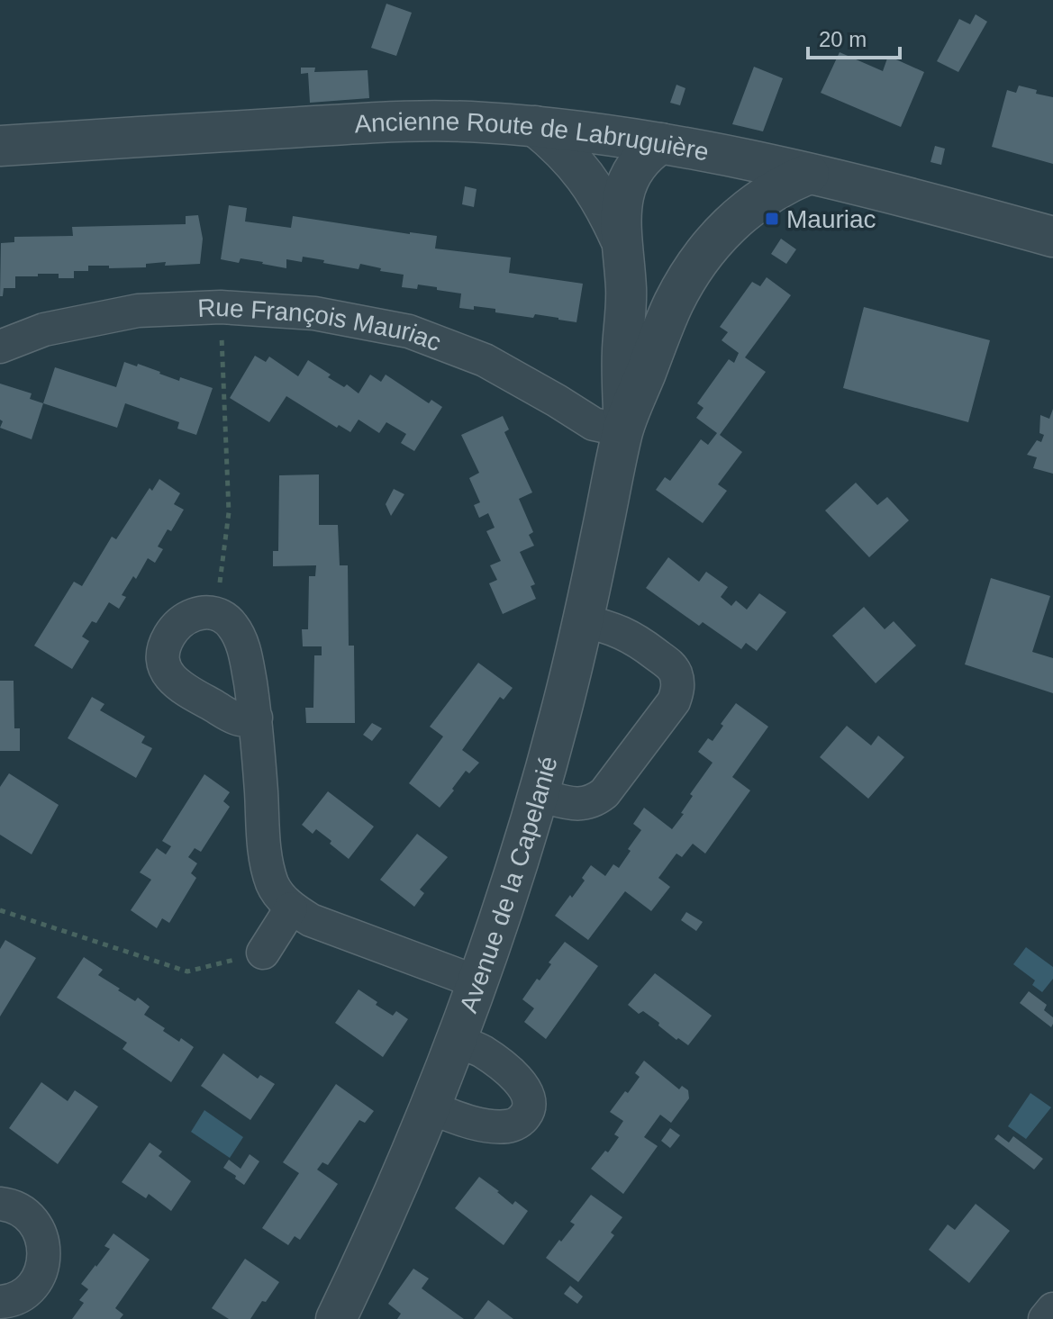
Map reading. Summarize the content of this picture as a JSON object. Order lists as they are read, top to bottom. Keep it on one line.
{"streets":{"street":["Ancienne Route de Labruguière","Rue François Mauriac","Avenue de la Capelanié"]},"crossings":[["Rue François Mauriac","Avenue de la Capelanié"]],"places":{"transit":["Mauriac"]},"scale_bar":"20 m"}
